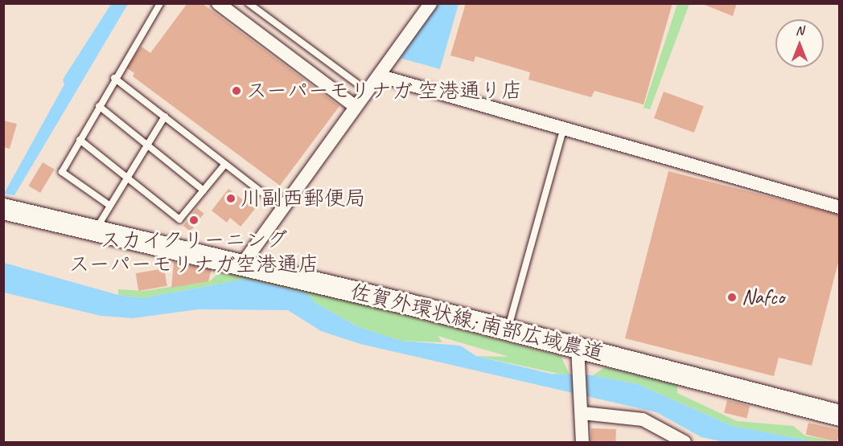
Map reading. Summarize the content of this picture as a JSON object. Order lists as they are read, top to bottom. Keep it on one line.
{"streets":{"main road":["佐賀外環状線; 南部広域農道"]},"places":["スーパーモリナガ 空港通り店","川副西郵便局","スカイクリーニング スーパーモリナガ空港通店","Nafco"],"north":"top"}
